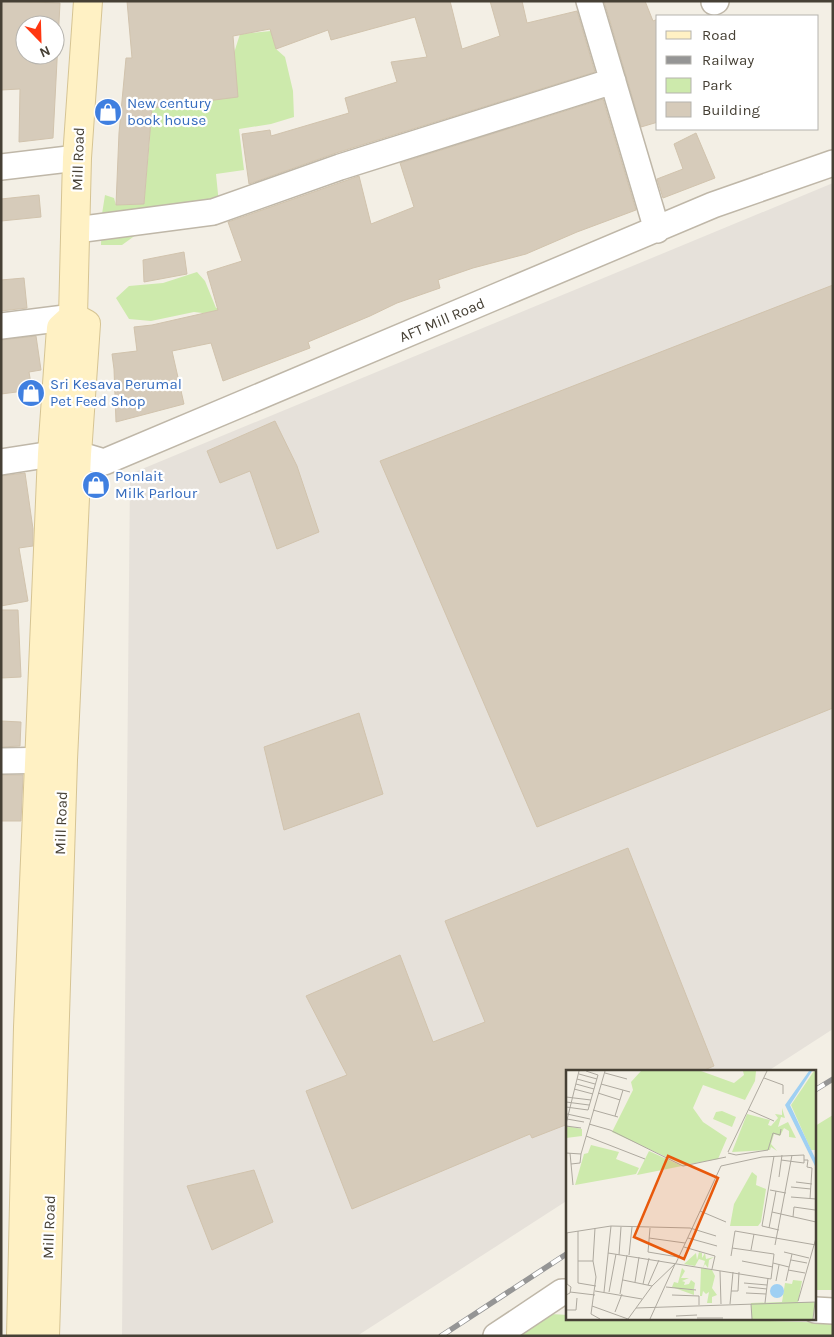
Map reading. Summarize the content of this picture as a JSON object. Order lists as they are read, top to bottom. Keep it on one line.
{"streets":{"main road":["Mill Road"],"street":["AFT Mill Road"]},"crossings":[["Mill Road","AFT Mill Road"]],"places":{"shop":["New century book house","Sri Kesava Perumal Pet Feed Shop","Ponlait Milk Parlour"]},"legend":["Road","Railway","Park","Building"],"north":"bottom right"}
